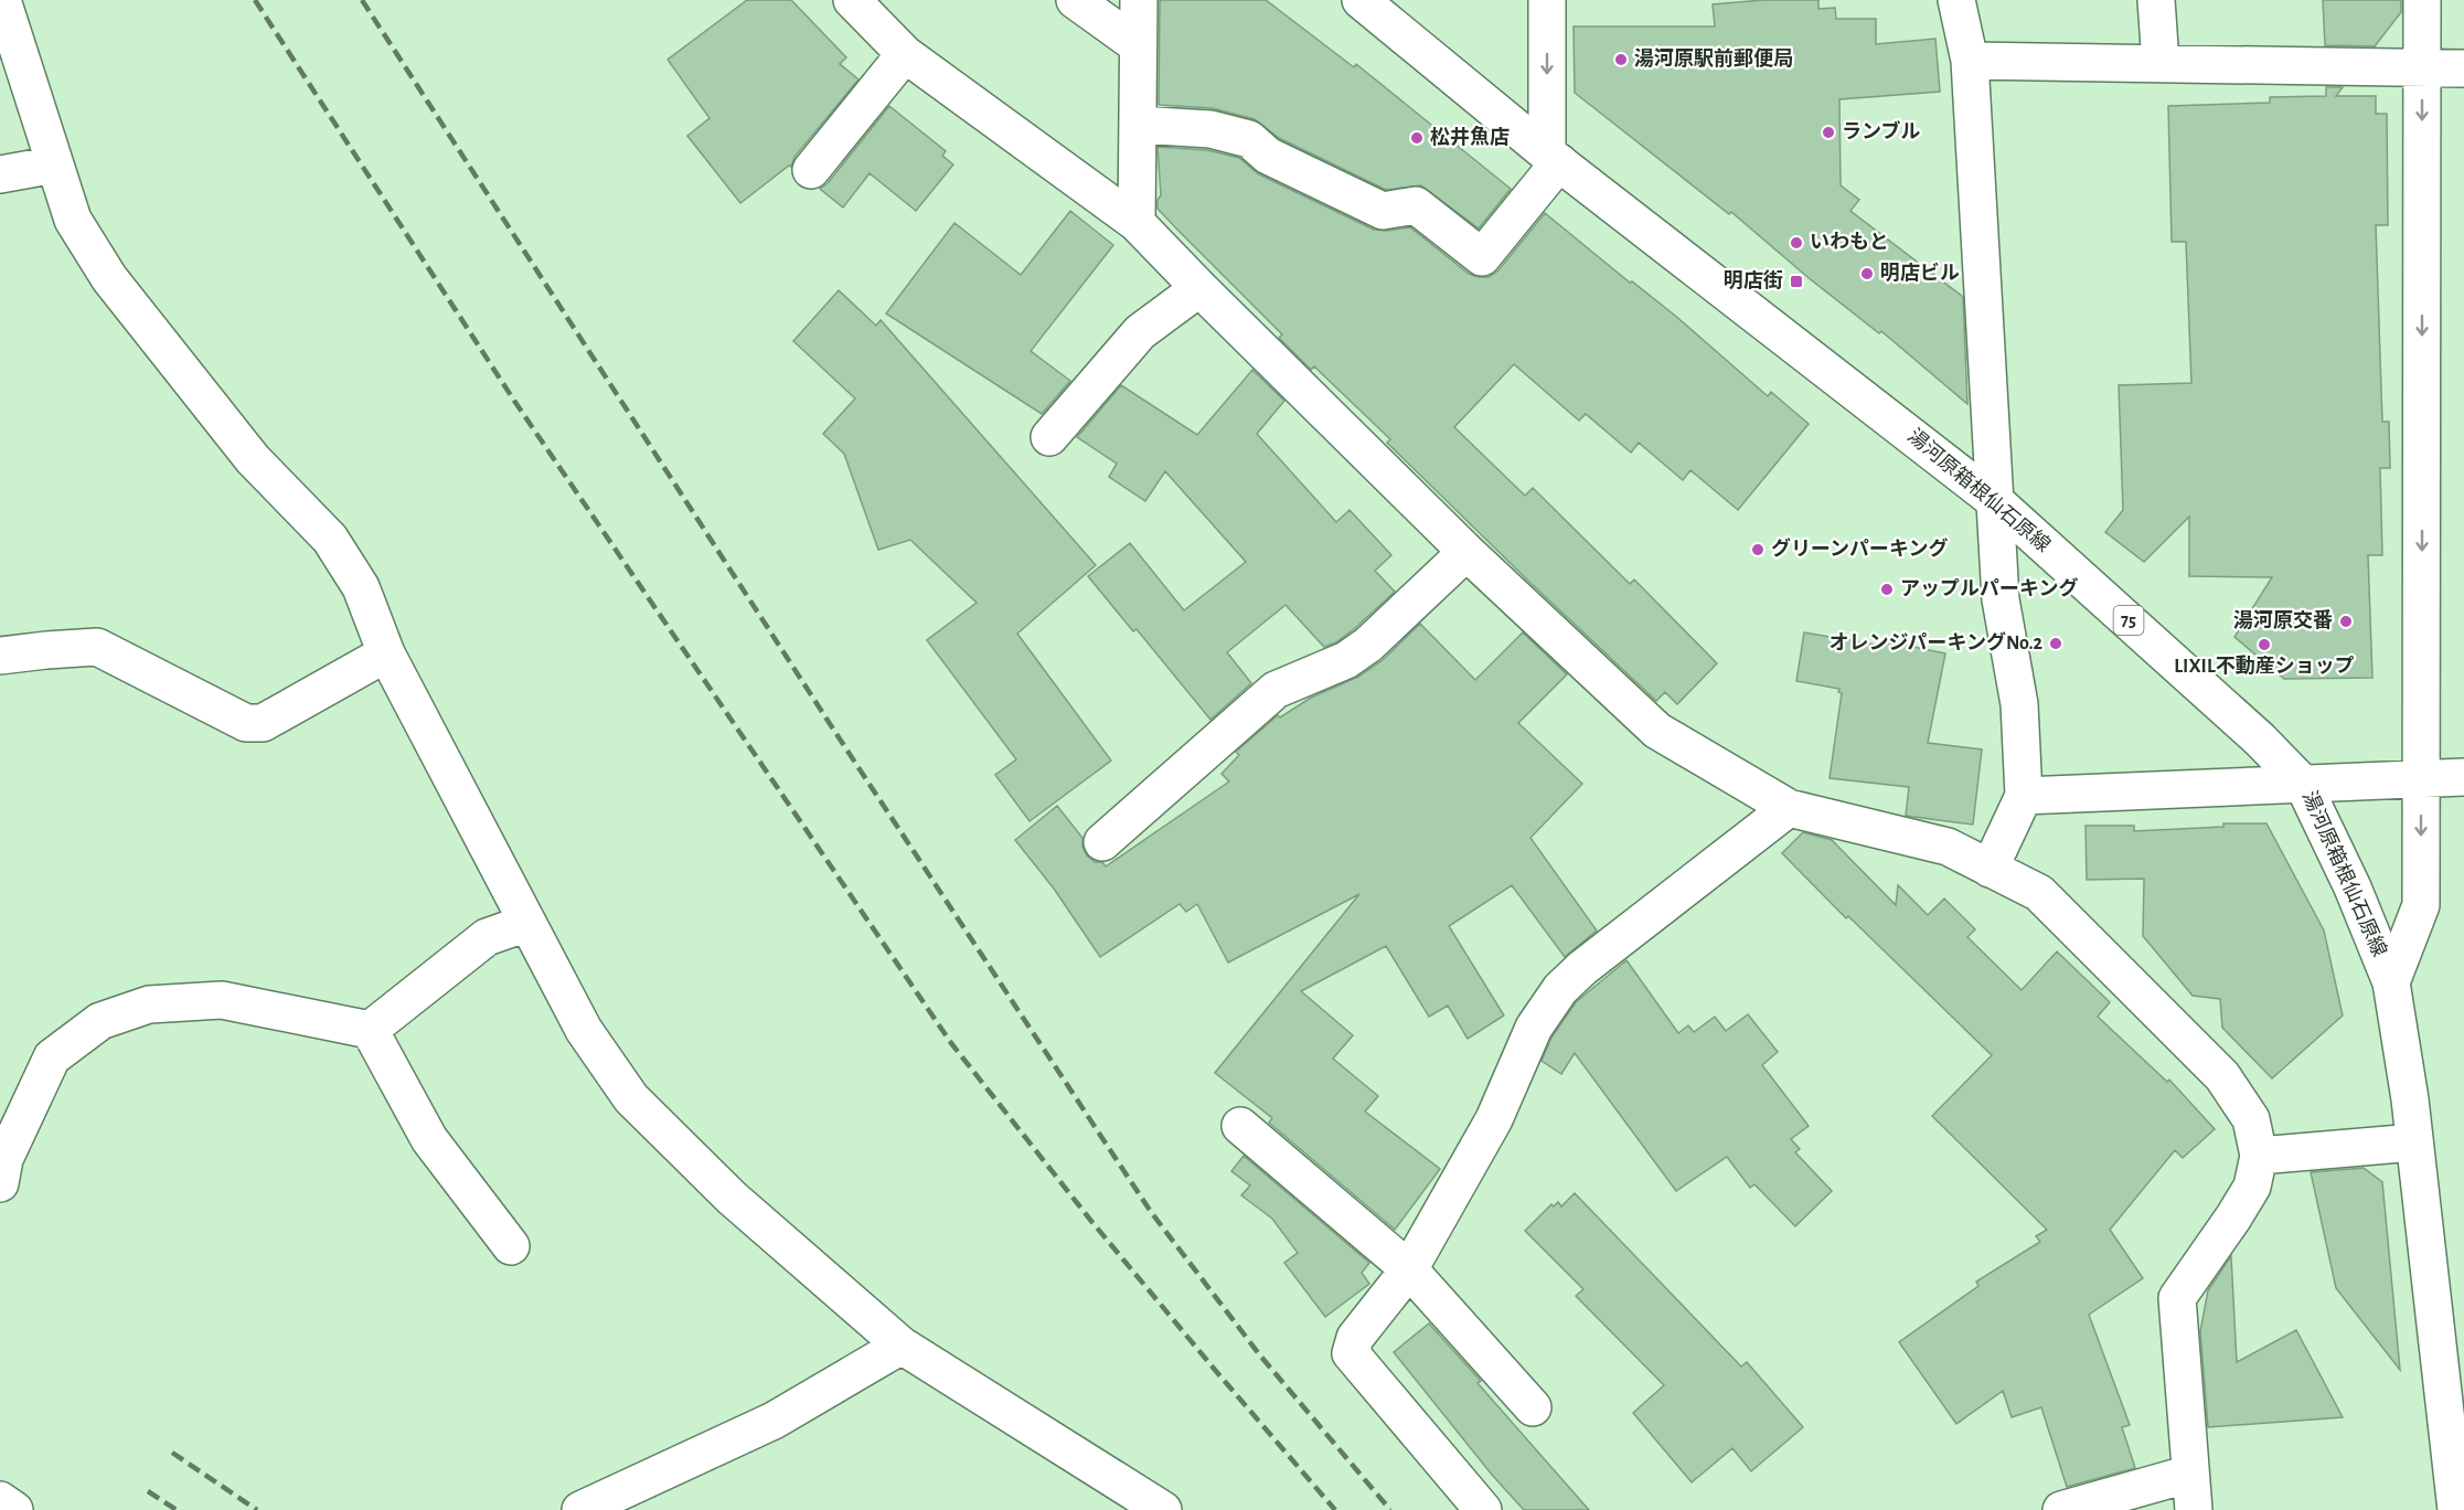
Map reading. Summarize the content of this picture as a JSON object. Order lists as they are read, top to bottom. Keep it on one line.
{"streets":{"street":["湯河原箱根仙石原線","75"]},"places":{"other":["湯河原駅前郵便局","ランブル","松井魚店","いわもと","明店ビル","グリーンパーキング","アップルパーキング","湯河原交番","オレンジパーキングNo.2","LIXIL不動産ショップ"],"transit":["明店街"]}}
